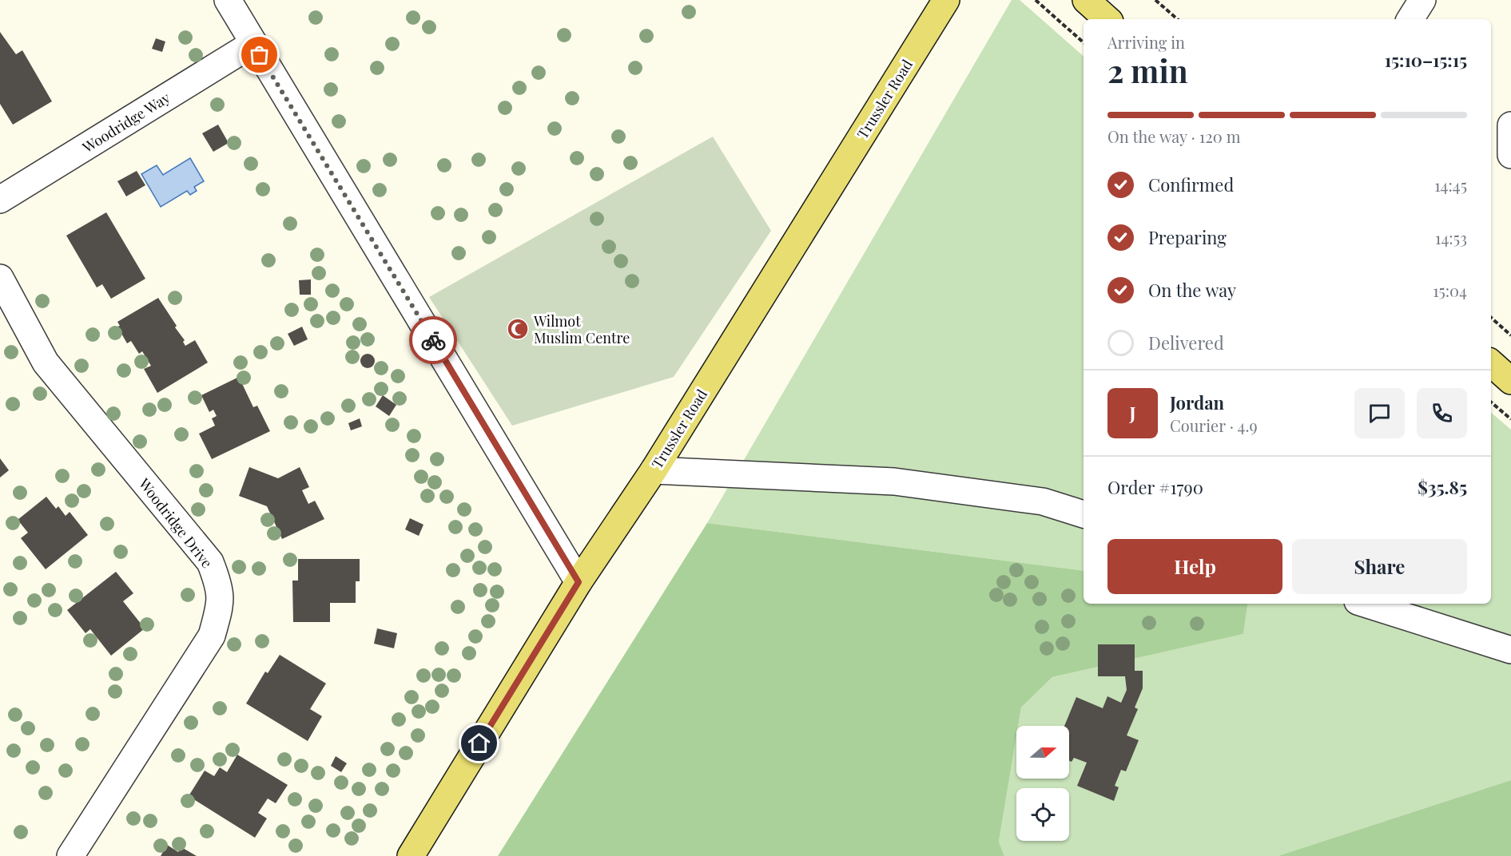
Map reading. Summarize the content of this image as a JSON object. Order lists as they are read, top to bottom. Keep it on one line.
{"streets":{"main road":["Trussler Road"],"street":["Woodridge Way","Woodridge Drive"]},"places":{"mosque":["Wilmot Muslim Centre"]},"north":"right","page":{"heading":["2 min","Arriving in","15:10–15:15"],"panel":["Jordan","Courier · 4.9","Order #1790","$35.85"],"bar":"On the way · 120 m","list":[["Confirmed","14:45"],["Preparing","14:53"],["On the way","15:04"],"Delivered"],"round":"J","buttons":["Help","Share"]}}
